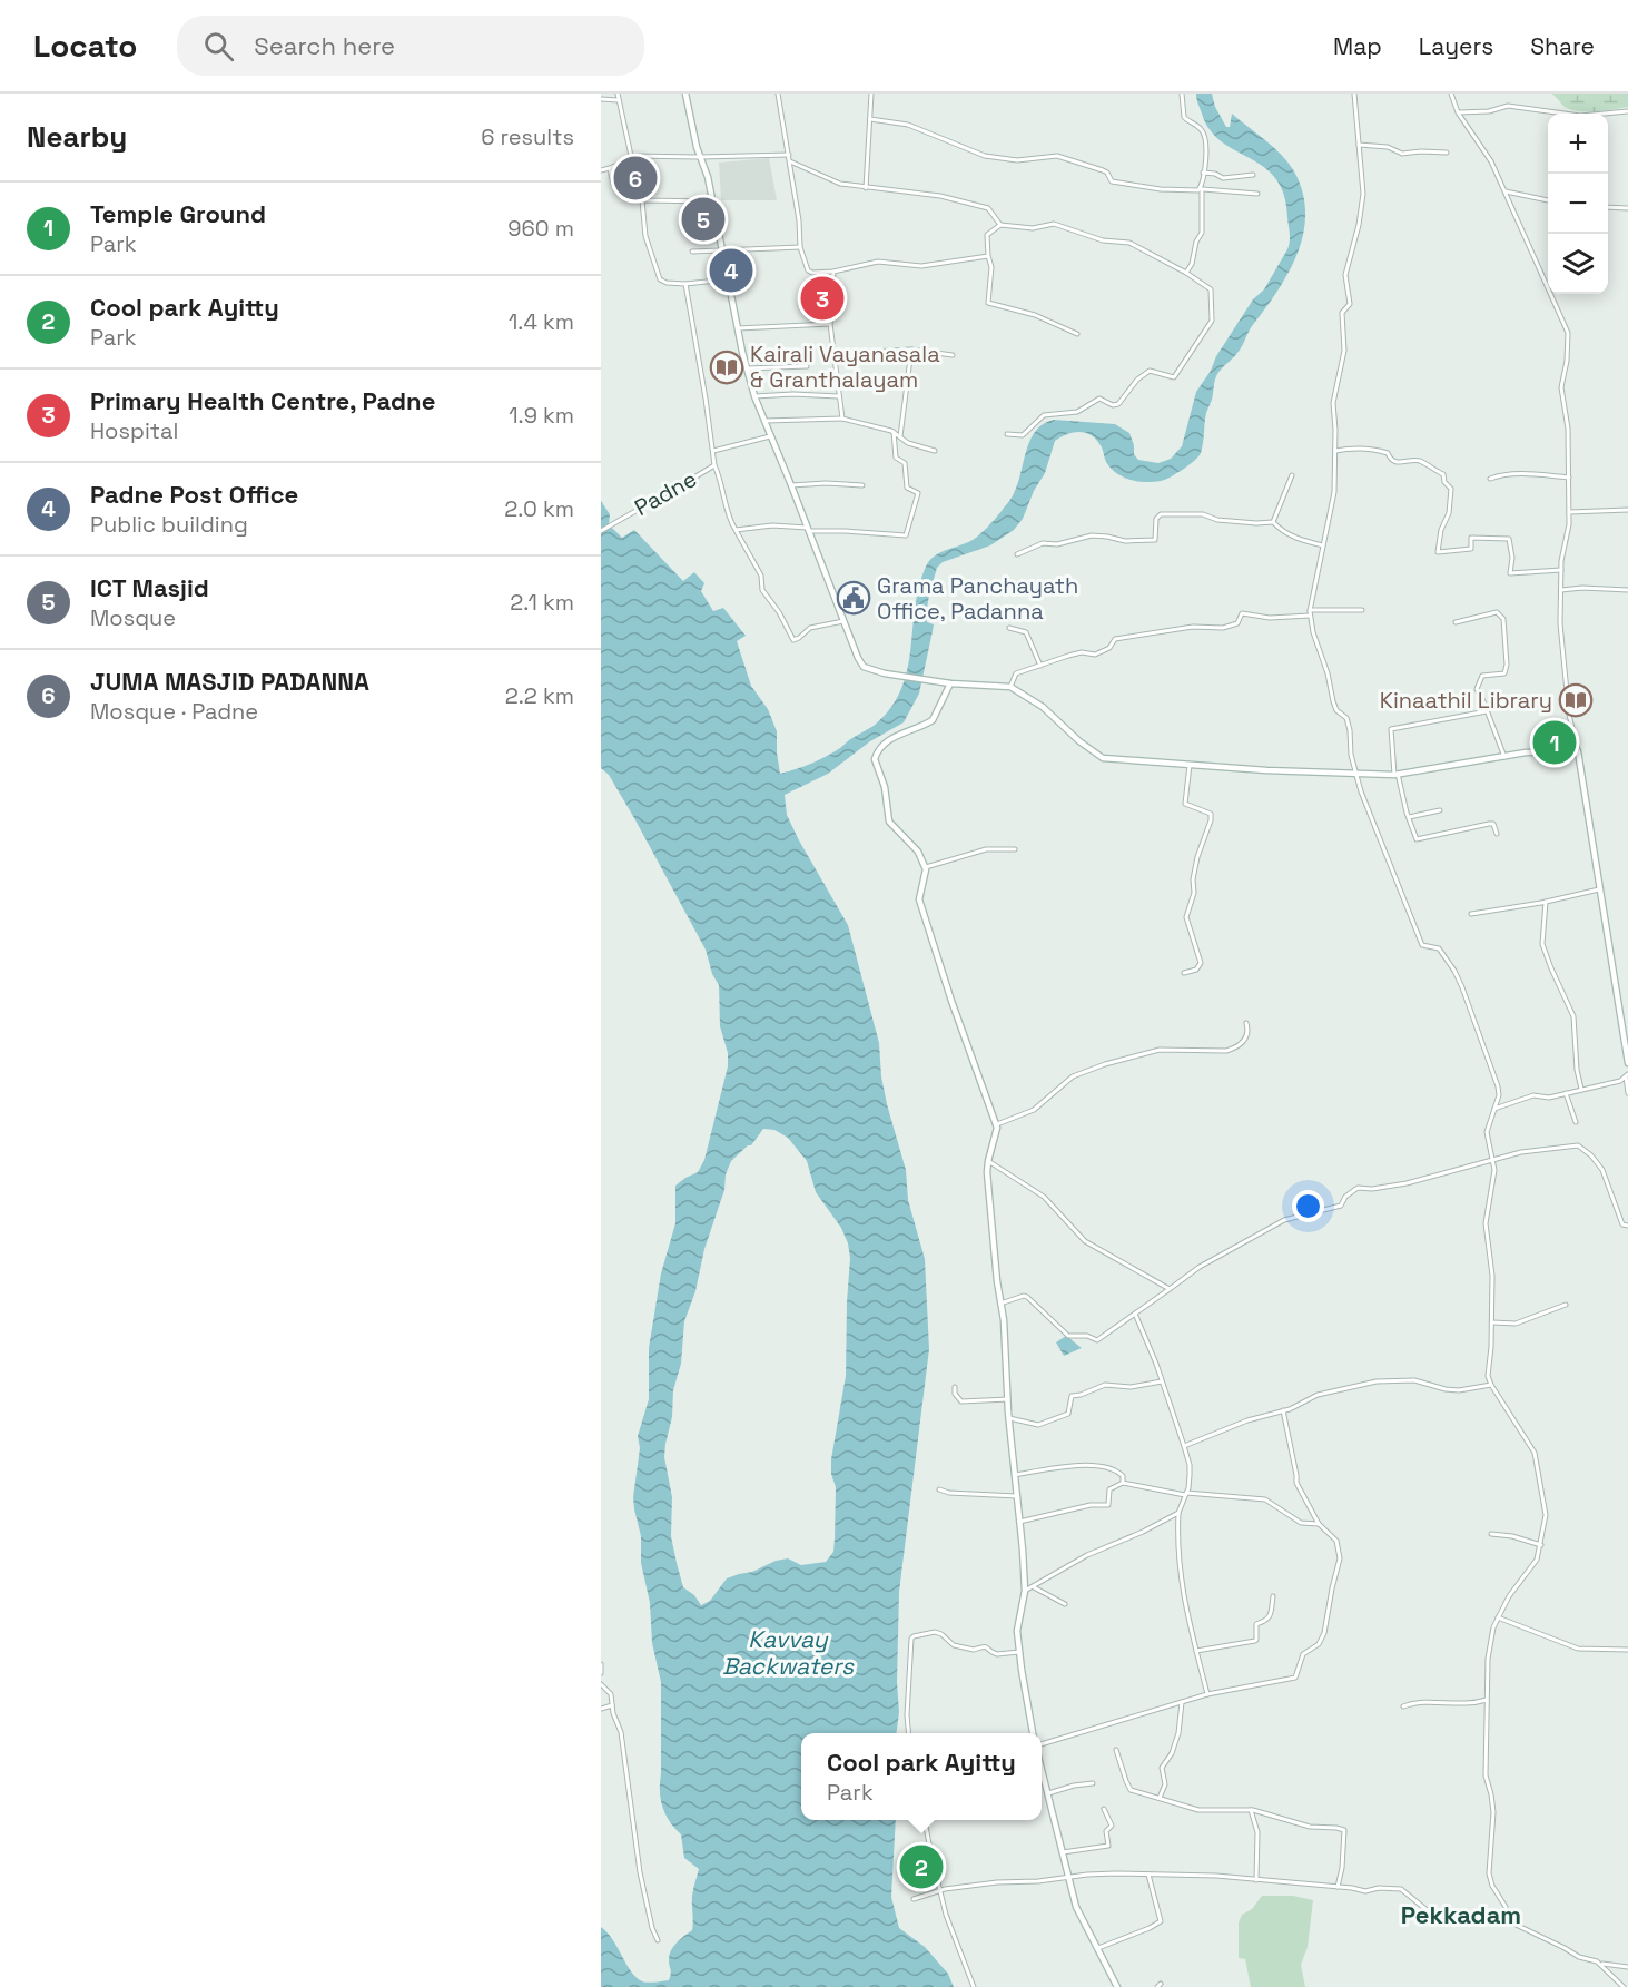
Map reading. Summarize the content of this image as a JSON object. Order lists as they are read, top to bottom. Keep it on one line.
{"streets":{"street":["Padne"]},"districts":["Pekkadam"],"water":["Kavvay Backwaters"],"places":{"library":["Kairali Vayanasala & Granthalayam","Kinaathil Library"],"public building":["Grama Panchayath Office, Padanna"]},"page":{"header":"Locato","search":"Search here","nav":["Map","Layers","Share"],"heading":["Nearby","6 results"],"map_buttons":["+","−"],"pins":["6","5","4","3","1","2"],"list":[{"mark":"1","name":"Temple Ground","note":"Park","value":"960 m"},{"mark":"2","name":"Cool park Ayitty","note":"Park","value":"1.4 km"},{"mark":"3","name":"Primary Health Centre, Padne","note":"Hospital","value":"1.9 km"},{"mark":"4","name":"Padne Post Office","note":"Public building","value":"2.0 km"},{"mark":"5","name":"ICT Masjid","note":"Mosque","value":"2.1 km"},{"mark":"6","name":"JUMA MASJID PADANNA","note":"Mosque · Padne","value":"2.2 km"}],"popup":["Cool park Ayitty","Park"]}}
